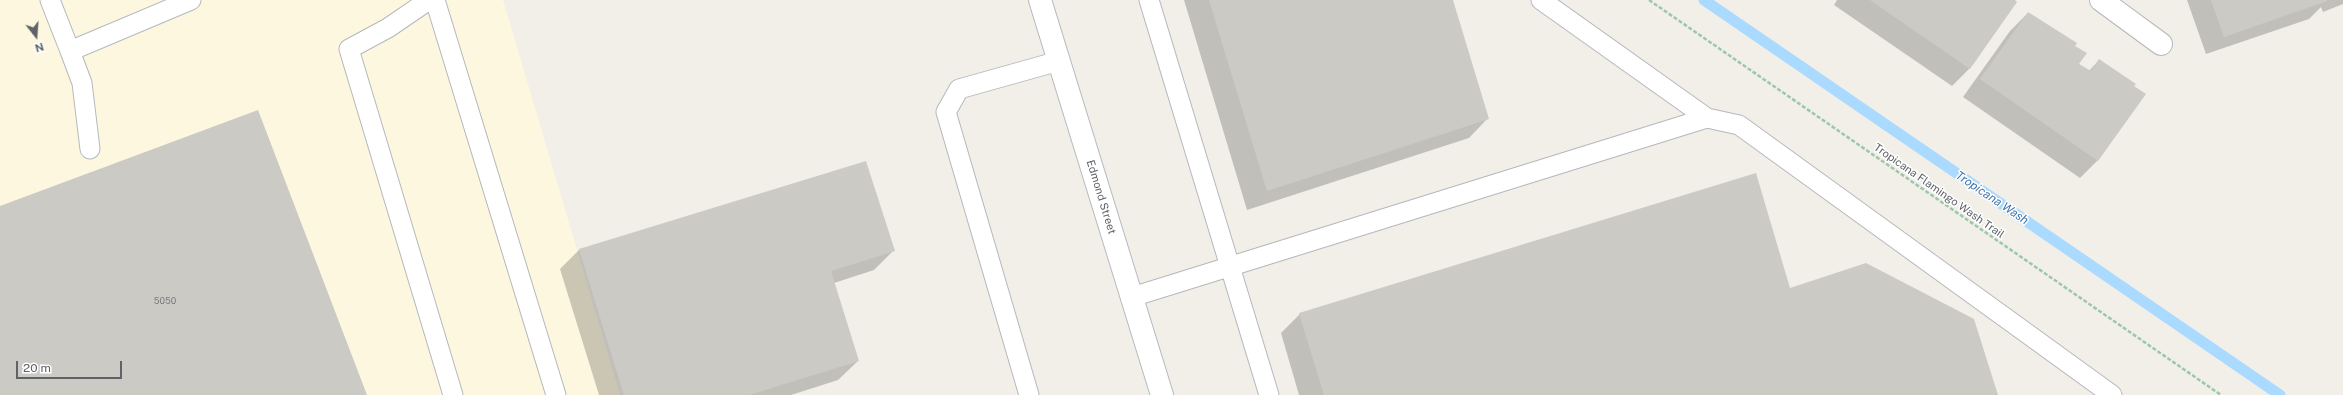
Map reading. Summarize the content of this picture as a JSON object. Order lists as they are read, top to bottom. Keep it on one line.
{"streets":{"street":["Edmond Street"],"path":["Tropicana Flamingo Wash Trail"]},"water":["Tropicana Wash"],"house_numbers":["5050"],"scale_bar":"20 m","north":"bottom"}
